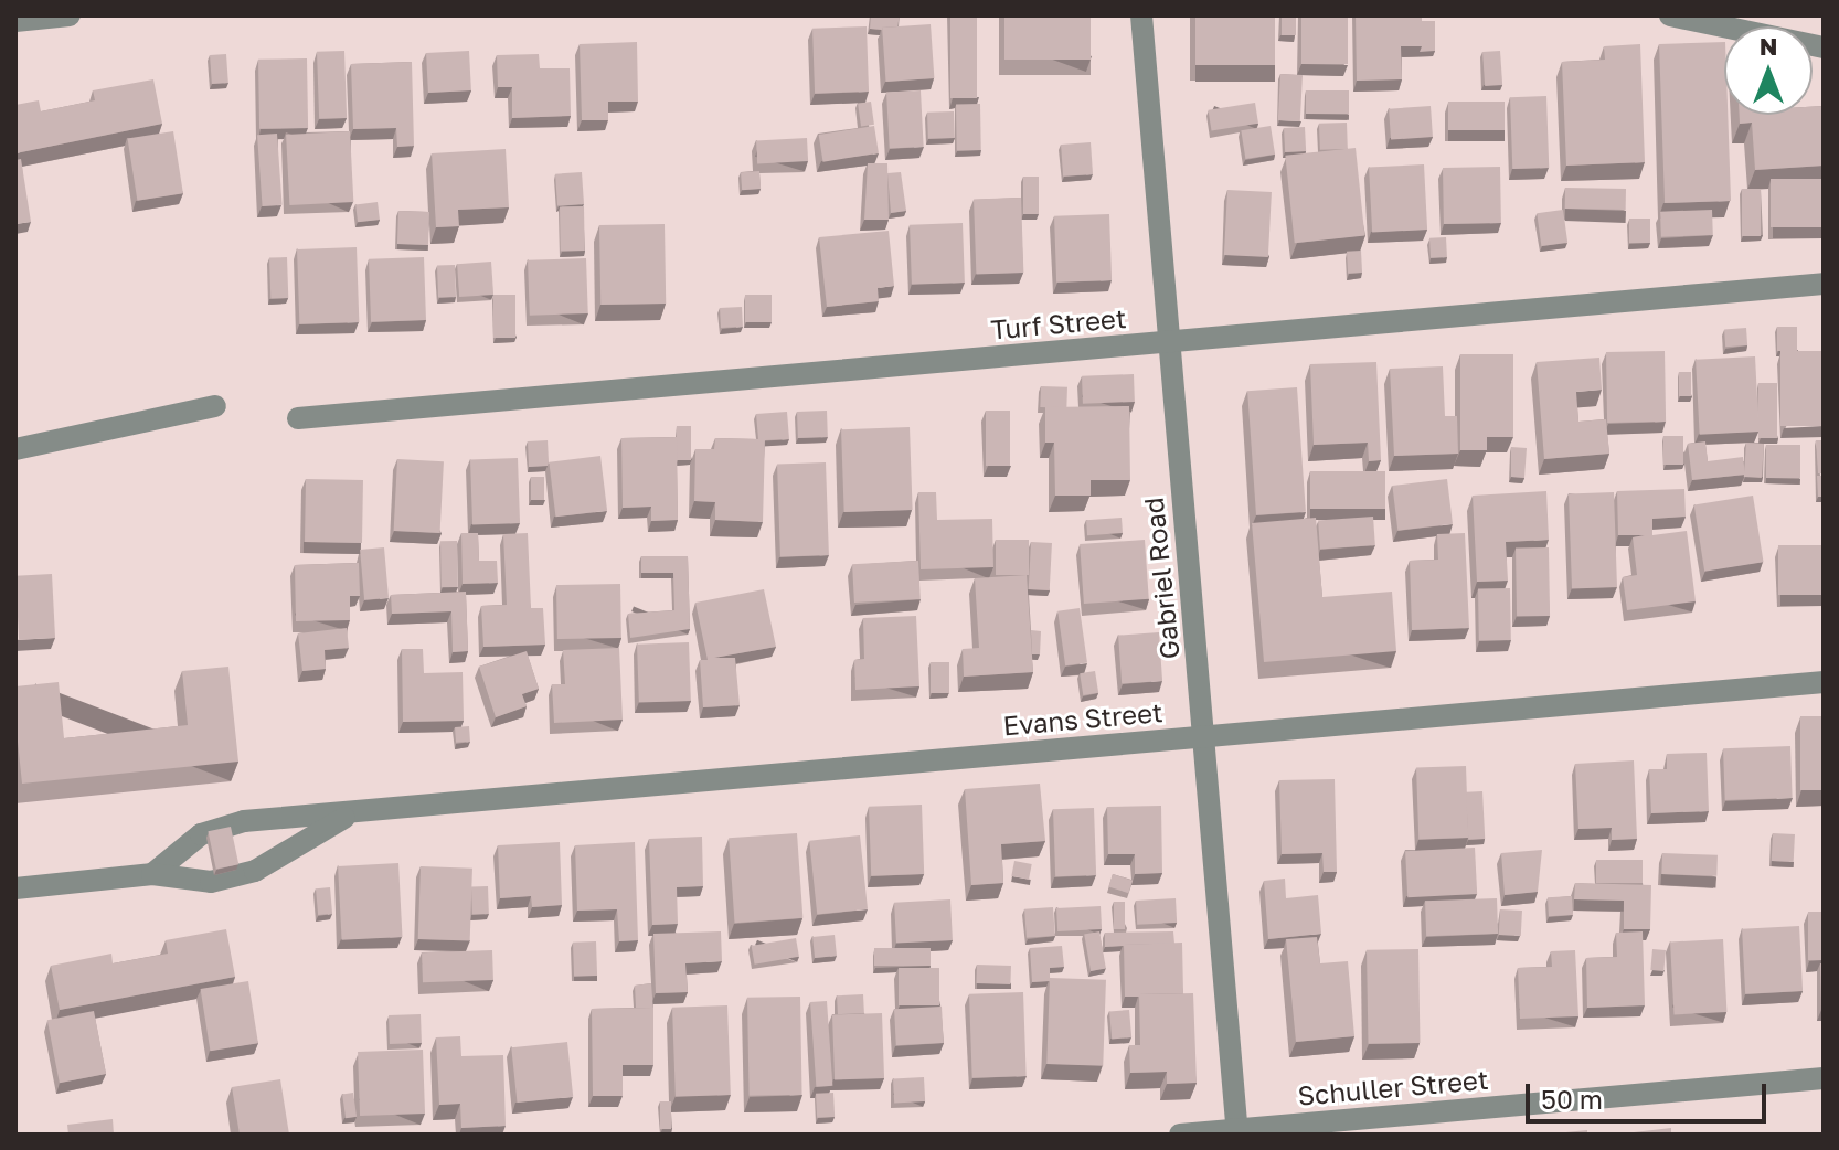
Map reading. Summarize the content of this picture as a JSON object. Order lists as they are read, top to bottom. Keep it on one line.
{"streets":{"street":["Turf Street","Gabriel Road","Evans Street","Schuller Street"]},"crossings":[["Turf Street","Gabriel Road"],["Gabriel Road","Evans Street"],["Gabriel Road","Schuller Street"]],"scale_bar":"50 m","north":"top"}
